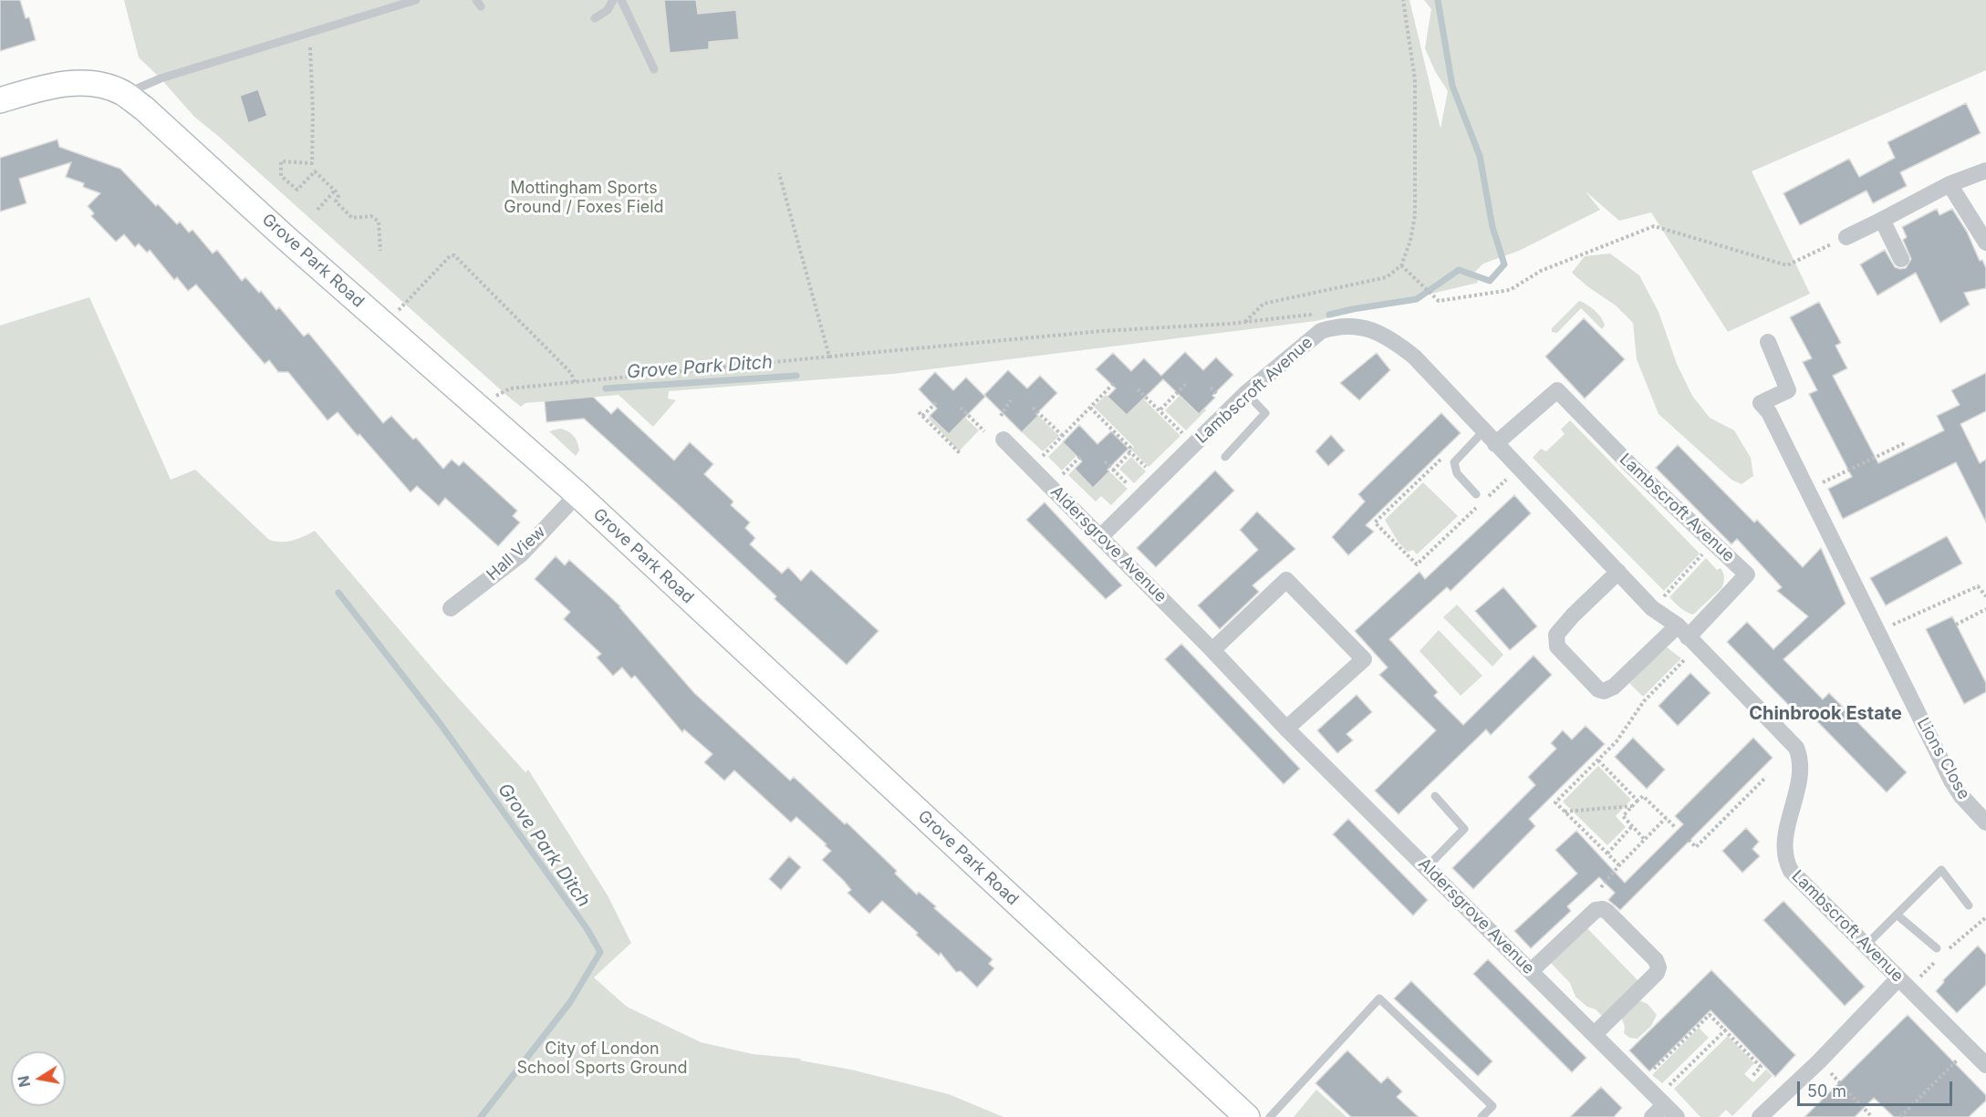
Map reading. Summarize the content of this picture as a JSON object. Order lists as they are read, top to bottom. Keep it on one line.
{"streets":{"main road":["Grove Park Road"],"street":["Lambscroft Avenue","Aldersgrove Avenue","Hall View","Lions Close"]},"crossings":[["Grove Park Road","Hall View"],["Lambscroft Avenue","Aldersgrove Avenue"]],"districts":["Chinbrook Estate"],"water":["Grove Park Ditch"],"parks":["Mottingham Sports Ground / Foxes Field","City of London School Sports Ground"],"scale_bar":"50 m","north":"left"}
